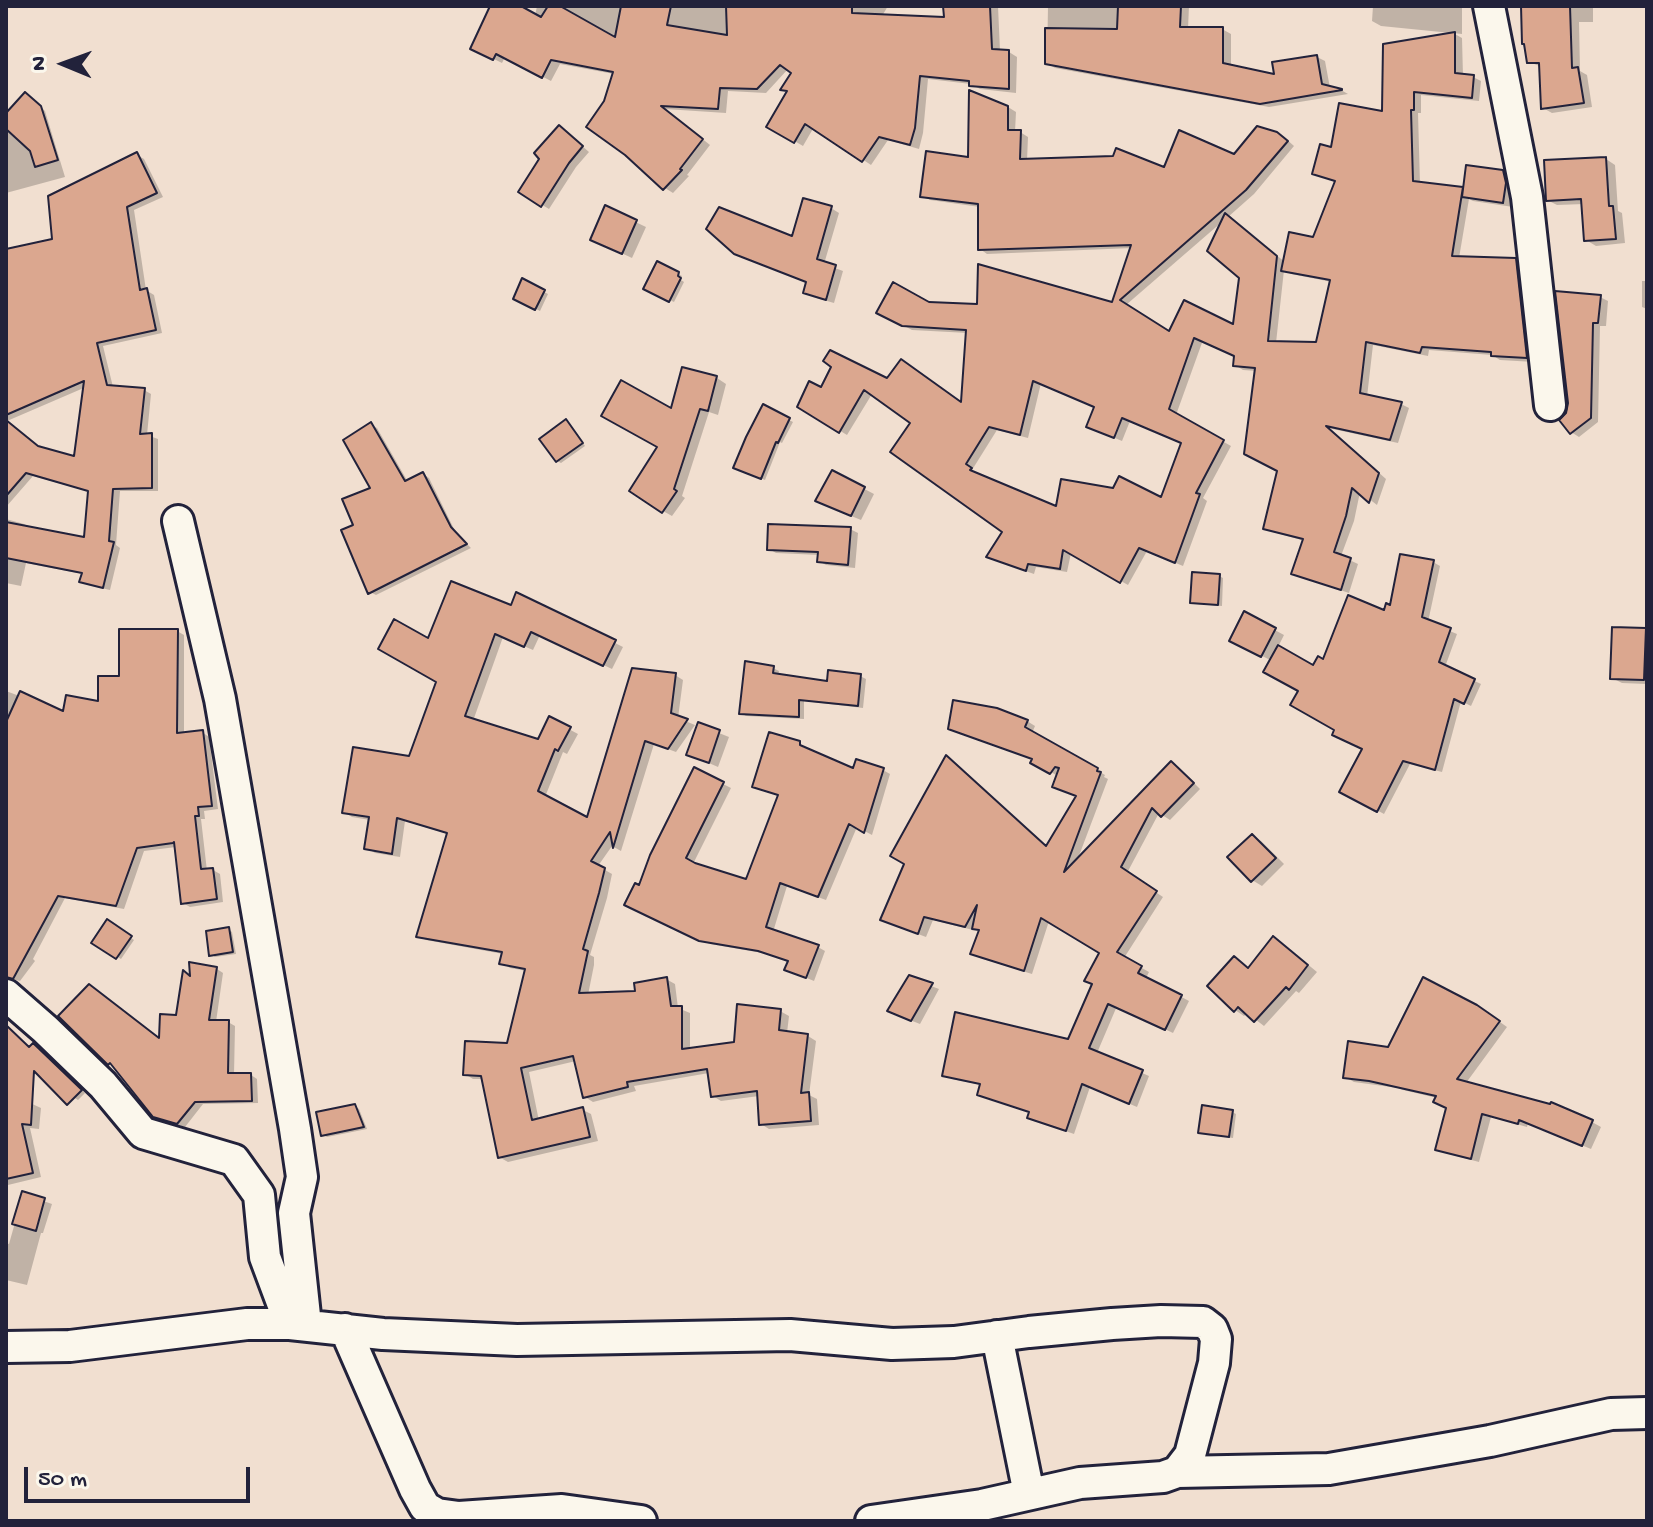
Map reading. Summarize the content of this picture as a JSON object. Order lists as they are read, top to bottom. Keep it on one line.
{"scale_bar":"50 m","north":"left"}
